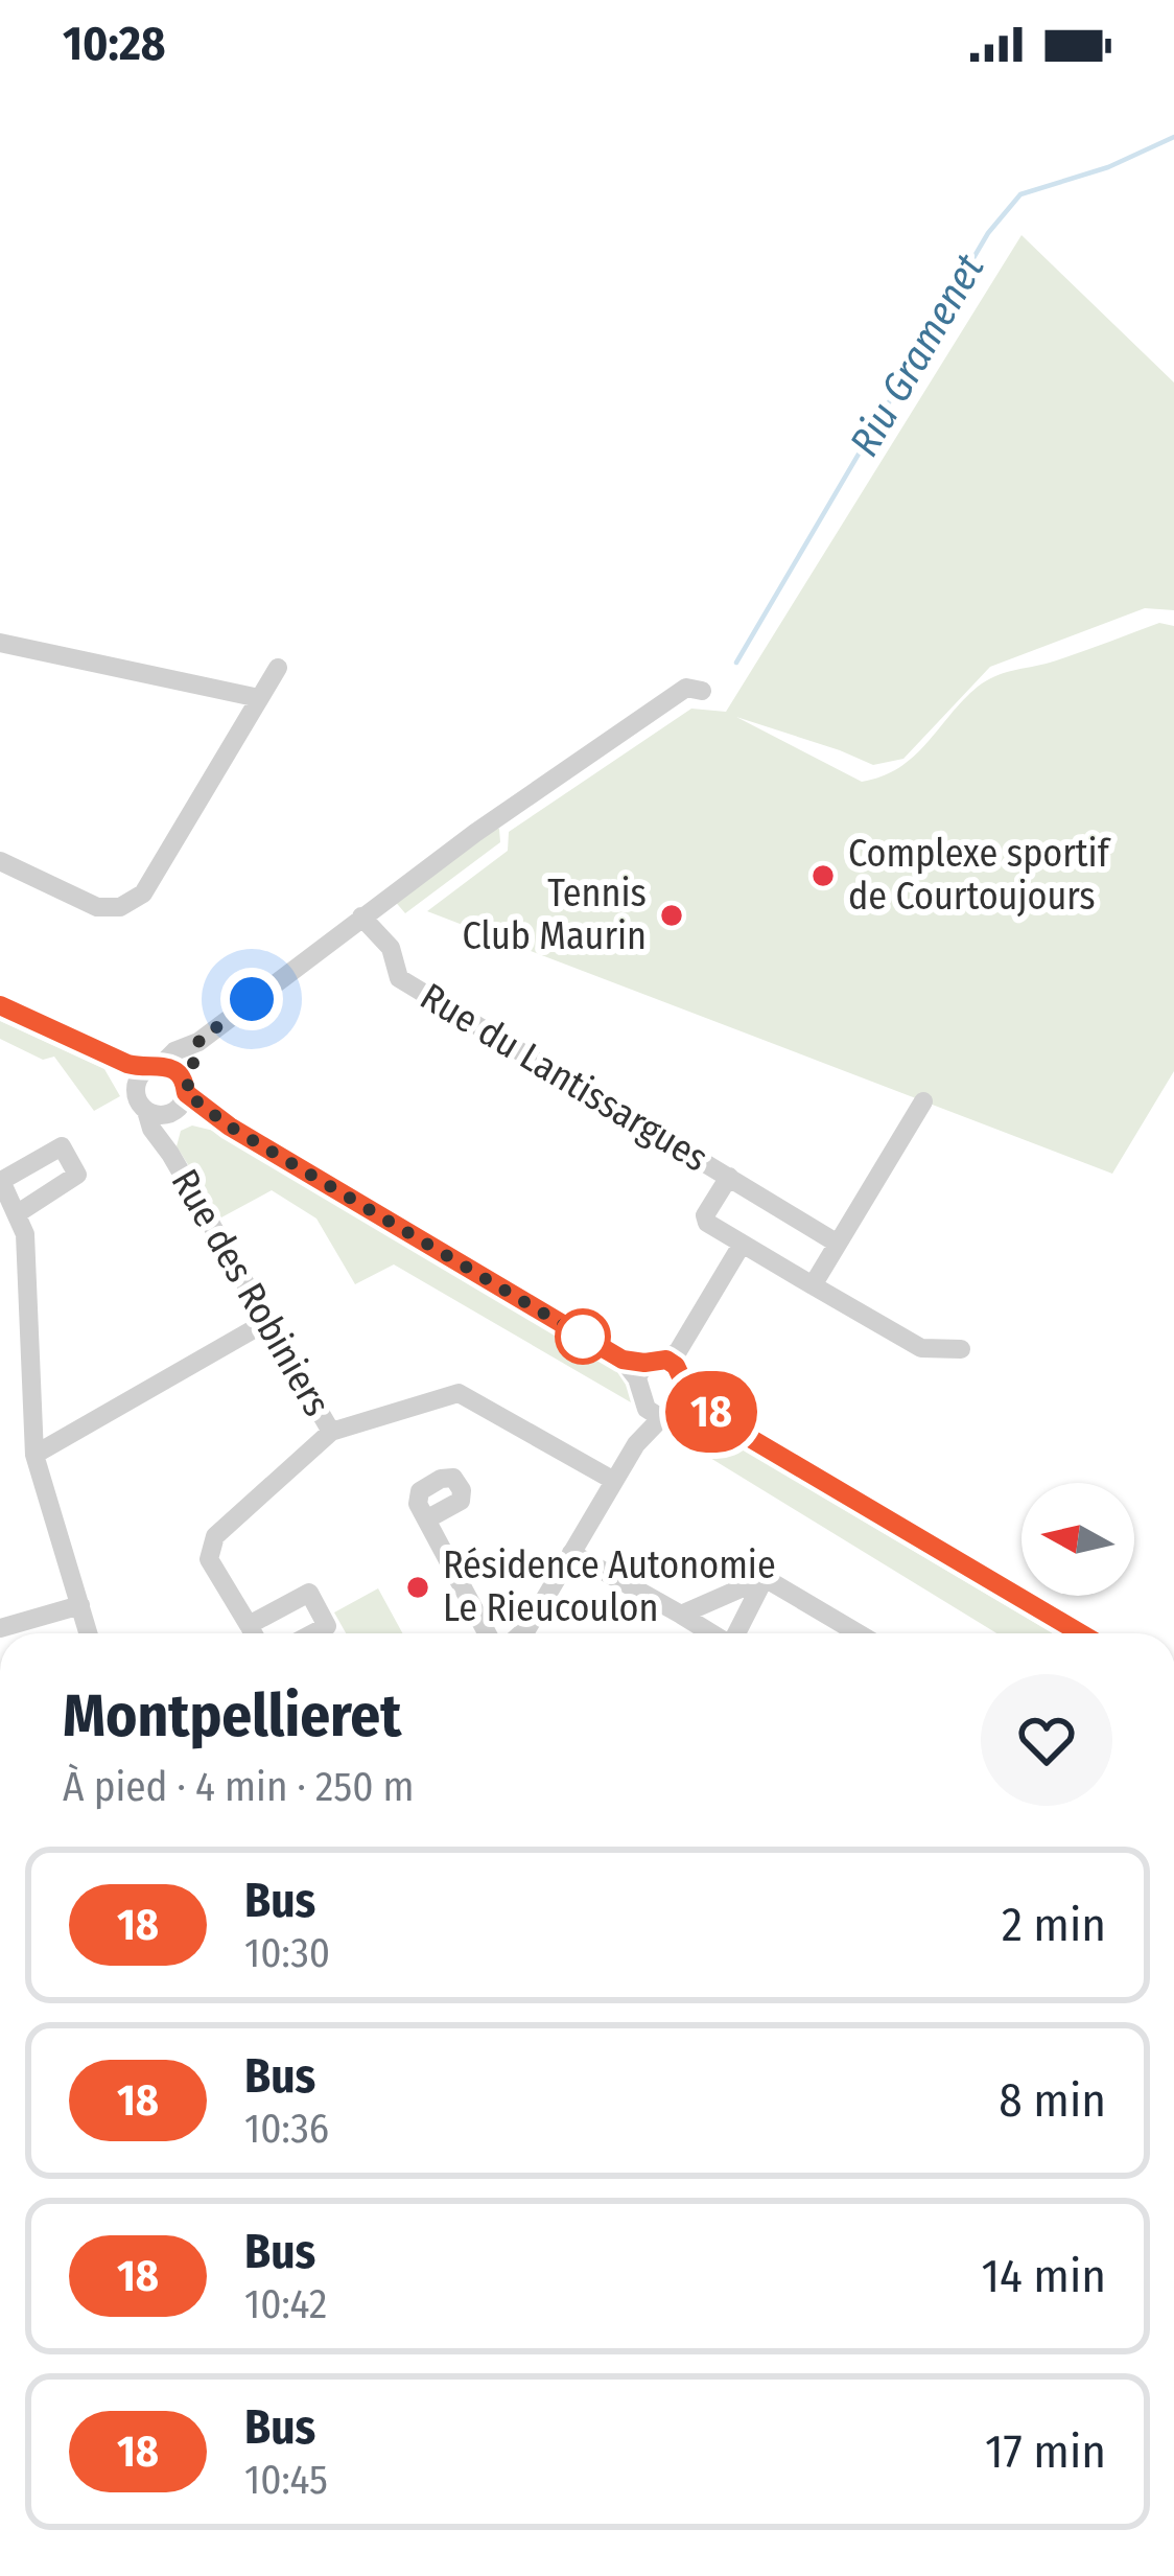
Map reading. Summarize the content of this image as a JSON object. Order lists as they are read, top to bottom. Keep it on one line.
{"streets":{"street":["Rue du Lantissargues","Rue des Robiniers"]},"water":["Riu Gramenet"],"places":["Complexe sportif de Courtoujours","Tennis Club Maurin","Résidence Autonomie Le Rieucoulon"],"lines":["bus line 18"],"north":"left","page":{"status":"10:28","on_map":"18","heading":["Montpellieret","À pied · 4 min · 250 m"],"list":[{"mark":"18","name":"Bus","note":"10:30","value":"2 min"},{"mark":"18","name":"Bus","note":"10:36","value":"8 min"},{"mark":"18","name":"Bus","note":"10:42","value":"14 min"},{"mark":"18","name":"Bus","note":"10:45","value":"17 min"}]}}
